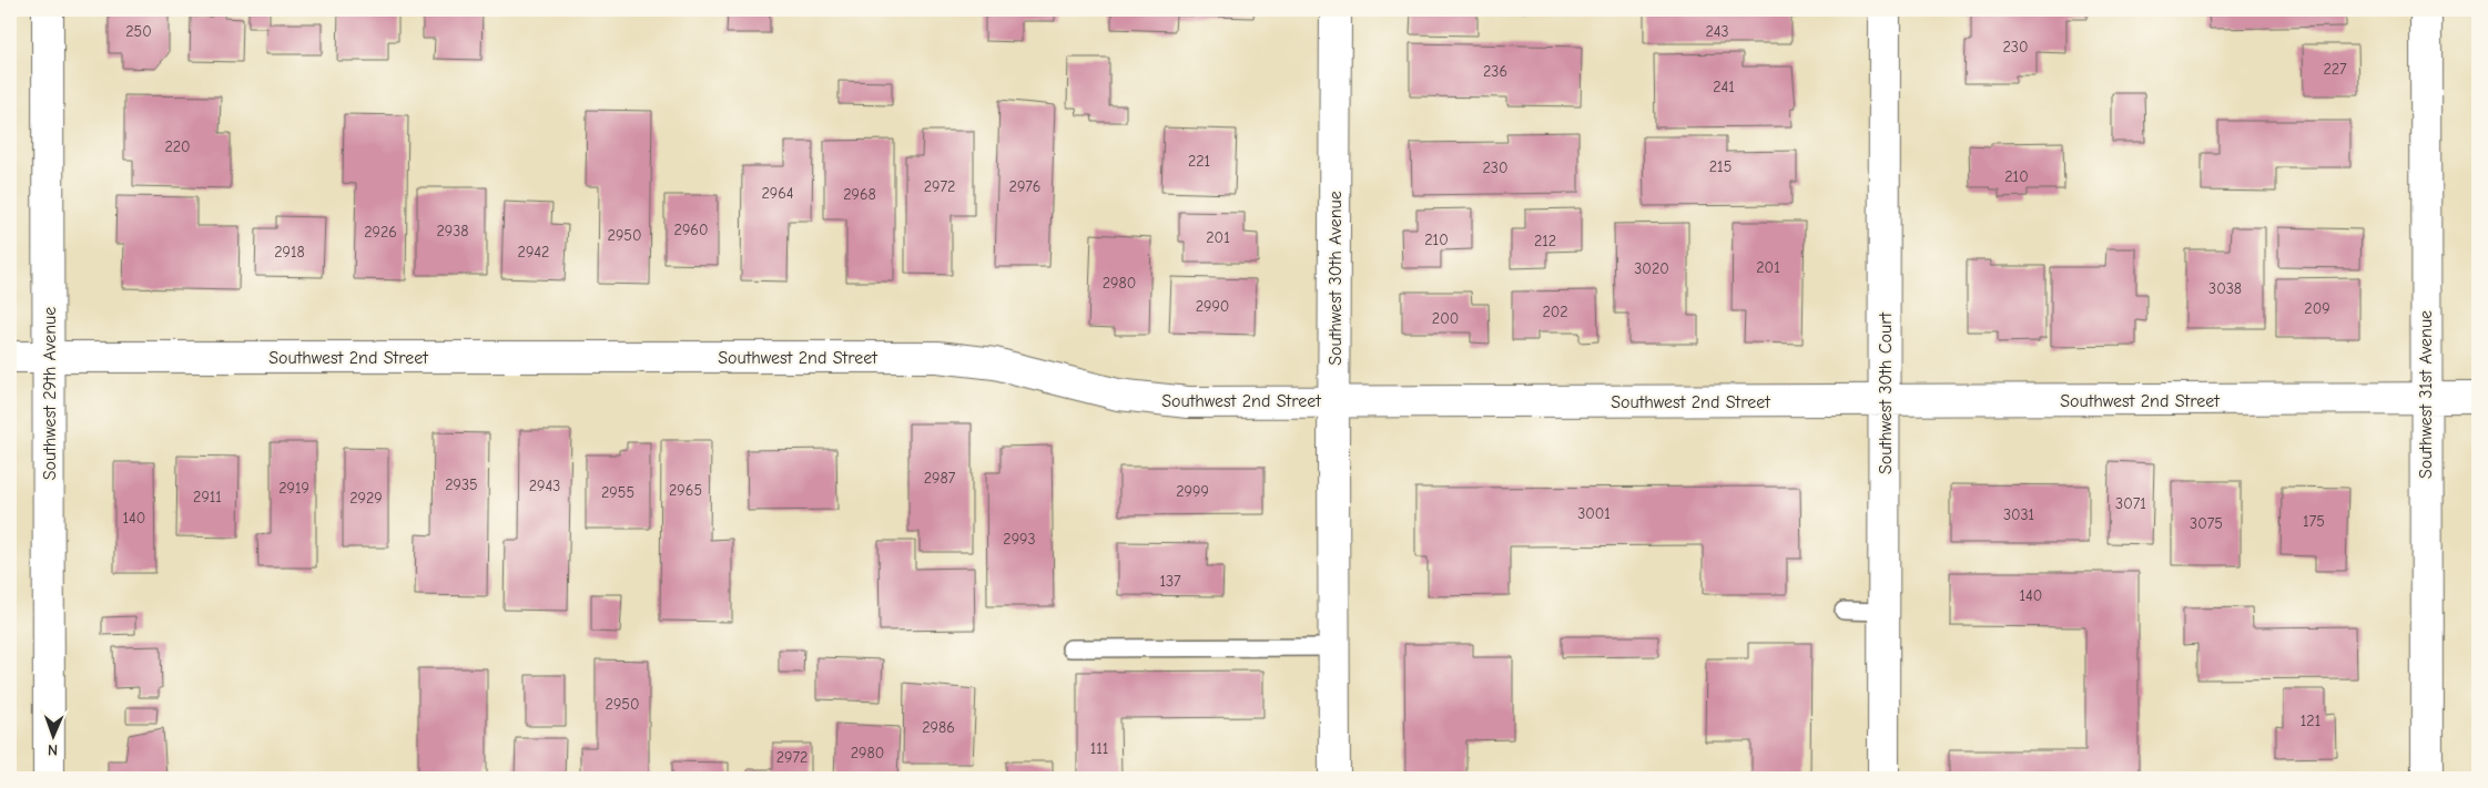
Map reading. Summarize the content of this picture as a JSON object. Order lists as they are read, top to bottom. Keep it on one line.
{"streets":{"street":["Southwest 30th Avenue","Southwest 2nd Street","Southwest 29th Avenue","Southwest 30th Court","Southwest 31st Avenue"]},"crossings":[["Southwest 30th Avenue","Southwest 2nd Street"],["Southwest 2nd Street","Southwest 29th Avenue"],["Southwest 2nd Street","Southwest 30th Court"],["Southwest 2nd Street","Southwest 31st Avenue"]],"house_numbers":["250","243","230","227","236","241","220","221","215","230","210","2972","2976","2964","2968","2960","2938","2926","2950","201","210","212","2918","2942","201","3020","2980","3038","2990","209","202","200","2987","2935","2943","2919","2965","2999","2955","2911","2929","3071","3001","3031","140","175","3075","2993","137","140","2950","121","2986","111","2980","2972"],"north":"bottom"}
